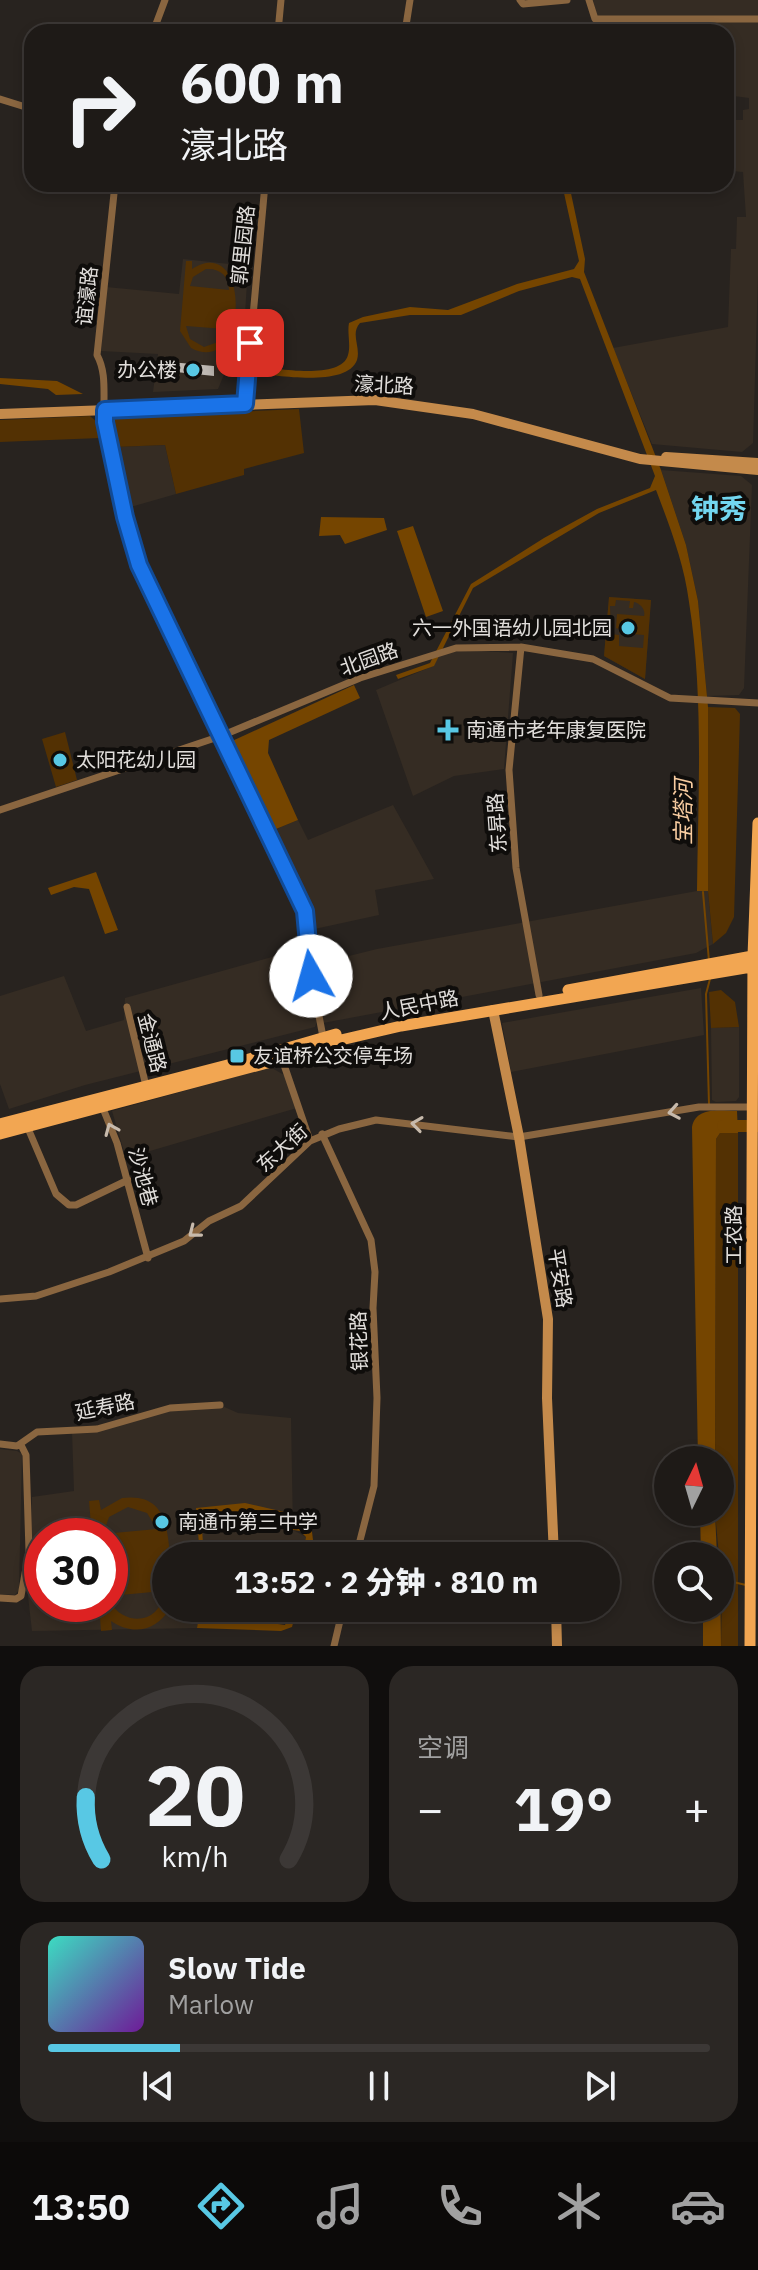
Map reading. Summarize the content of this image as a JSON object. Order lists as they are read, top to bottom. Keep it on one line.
{"streets":{"main road":["人民中路","工农路"],"street":["郭里园路","谊濠路","濠北路","北园路","东昇路","金通路","东大街","沙池巷","平安路","银花路","延寿路"]},"crossings":[["郭里园路","濠北路"],["谊濠路","濠北路"],["谊濠路","北园路"],["谊濠路","人民中路"],["北园路","东昇路"],["东昇路","人民中路"],["人民中路","金通路"],["人民中路","沙池巷"],["人民中路","工农路"],["人民中路","平安路"],["东大街","沙池巷"],["东大街","工农路"],["东大街","平安路"],["东大街","银花路"]],"one_way":["东大街","沙池巷"],"districts":["钟秀"],"water":["宝塔河"],"places":{"other":["办公楼","六一外国语幼儿园北园","太阳花幼儿园","南通市第三中学"],"health":["南通市老年康复医院"],"transit":["友谊桥公交停车场"]},"north":"top","page":{"turn":["600 m","濠北路"],"limit":"30","trip":"13:52 · 2 分钟 · 810 m","tile":"空调","heat":["−","19°","+"],"song":["Slow Tide","Marlow"],"tabs":"13:50","gauge":["20","km/h"]}}
